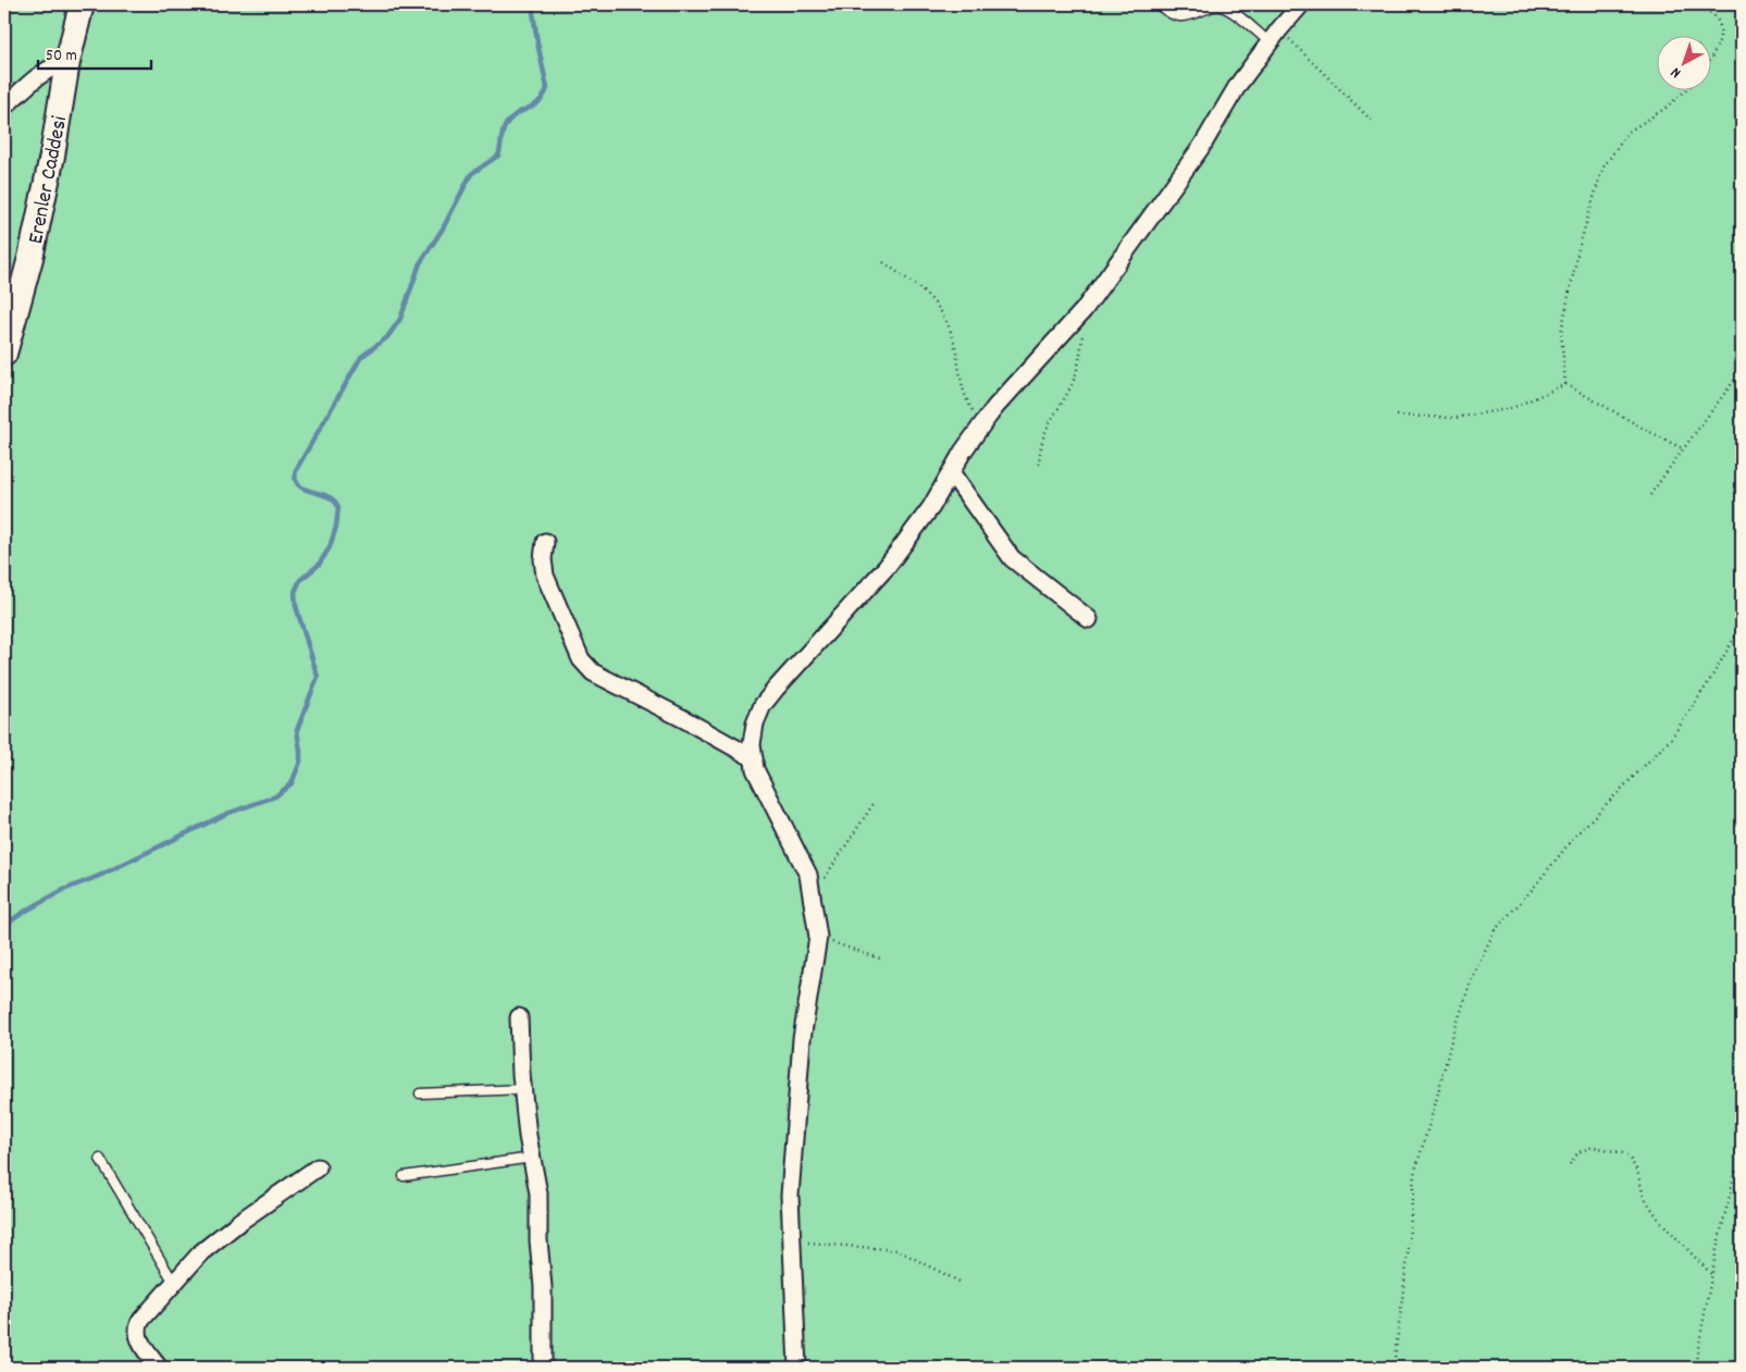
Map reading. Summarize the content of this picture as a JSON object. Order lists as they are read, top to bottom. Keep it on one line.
{"streets":{"main road":["Erenler Caddesi"]},"scale_bar":"50 m","north":"bottom left"}
